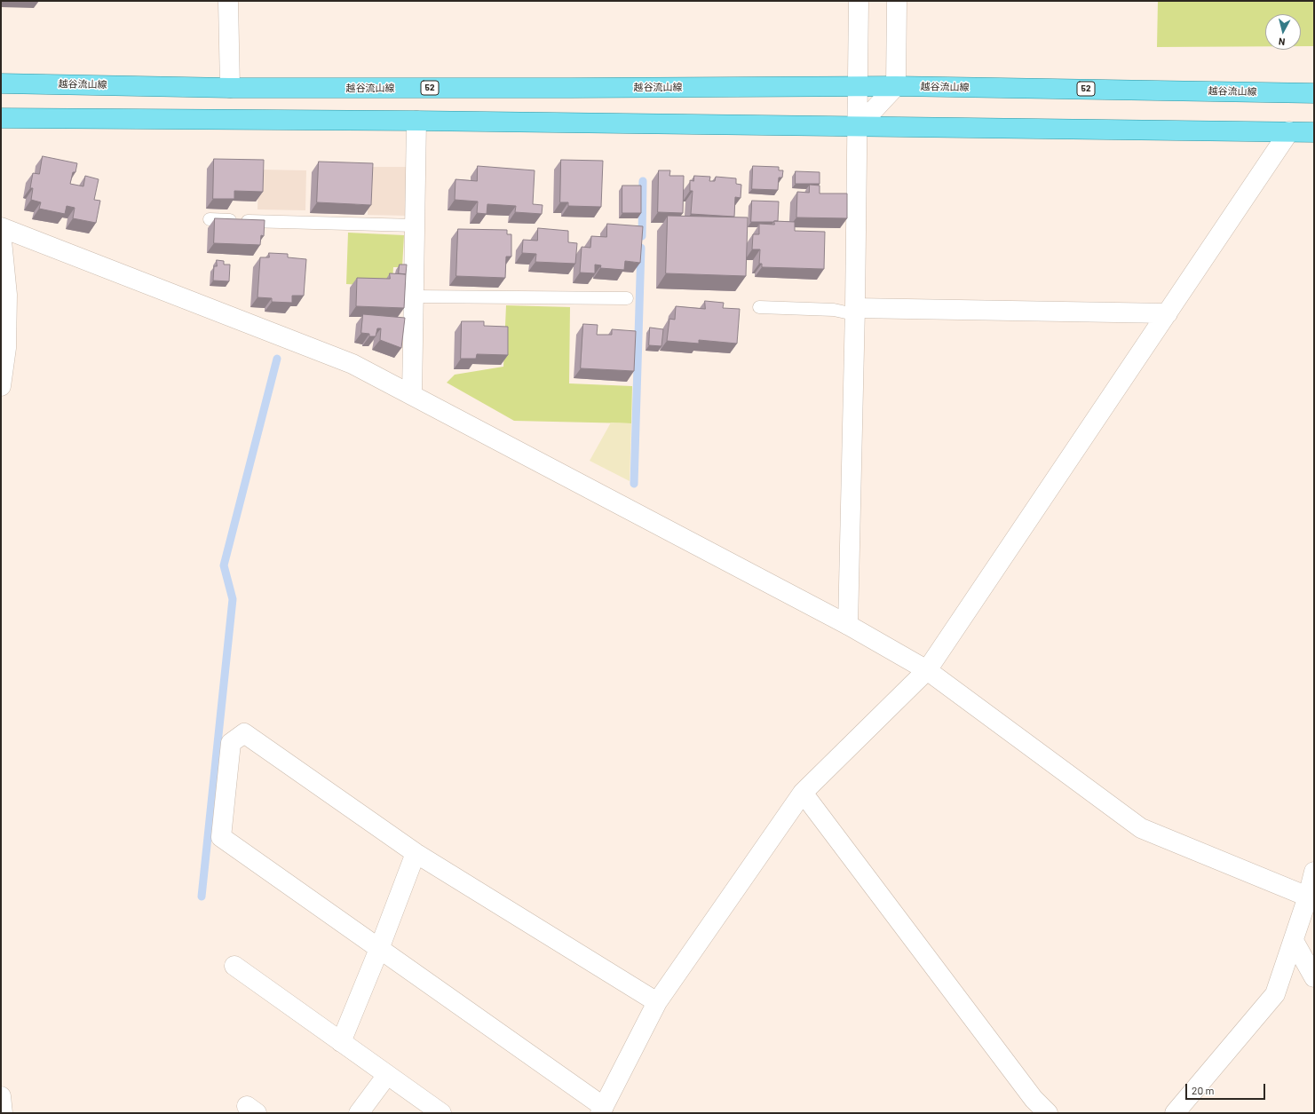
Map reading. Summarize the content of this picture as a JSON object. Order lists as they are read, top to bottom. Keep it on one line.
{"streets":{"main road":["越谷流山線","52"]},"scale_bar":"20 m","north":"bottom"}
